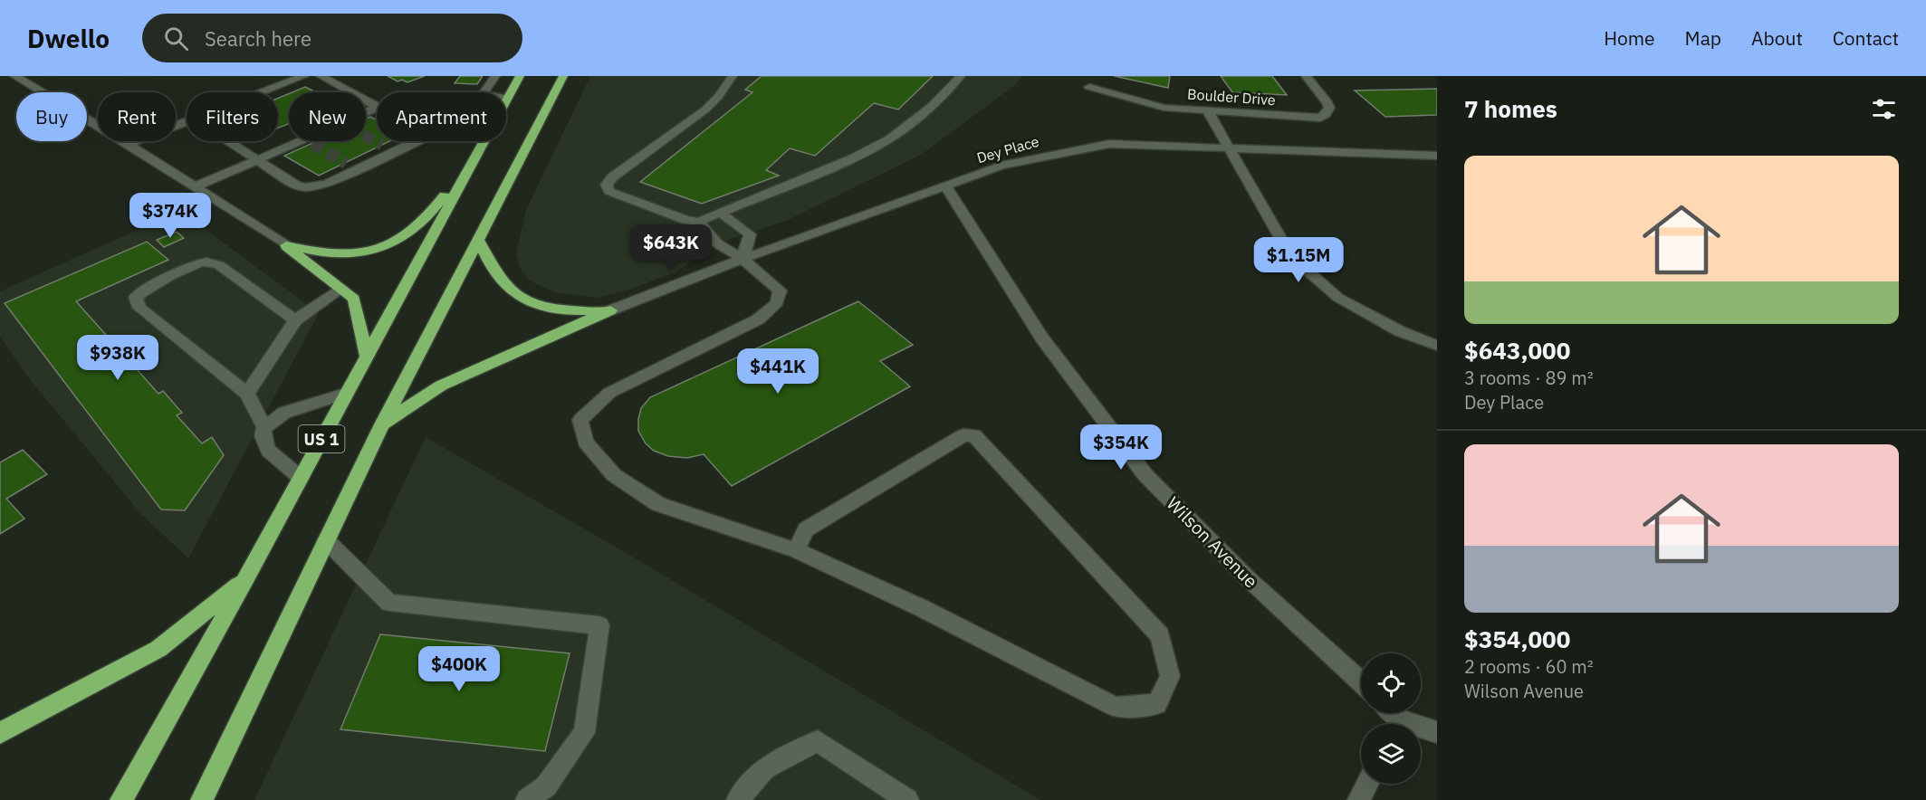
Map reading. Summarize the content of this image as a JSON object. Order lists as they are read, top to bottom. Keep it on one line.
{"streets":{"highway":["US 1"],"street":["Boulder Drive","Dey Place","Wilson Avenue"]},"crossings":[["Dey Place","Wilson Avenue"]],"page":{"header":"Dwello","search":"Search here","nav":["Home","Map","About","Contact"],"heading":"7 homes","chip":["Buy","Rent","Filters","New","Apartment"],"list":[{"name":"$643,000","note":"3 rooms · 89 m² · Dey Place"},{"name":"$354,000","note":"2 rooms · 60 m² · Wilson Avenue"}],"price":["$374K","$643K","$1.15M","$938K","$441K","$354K","$400K"]}}
